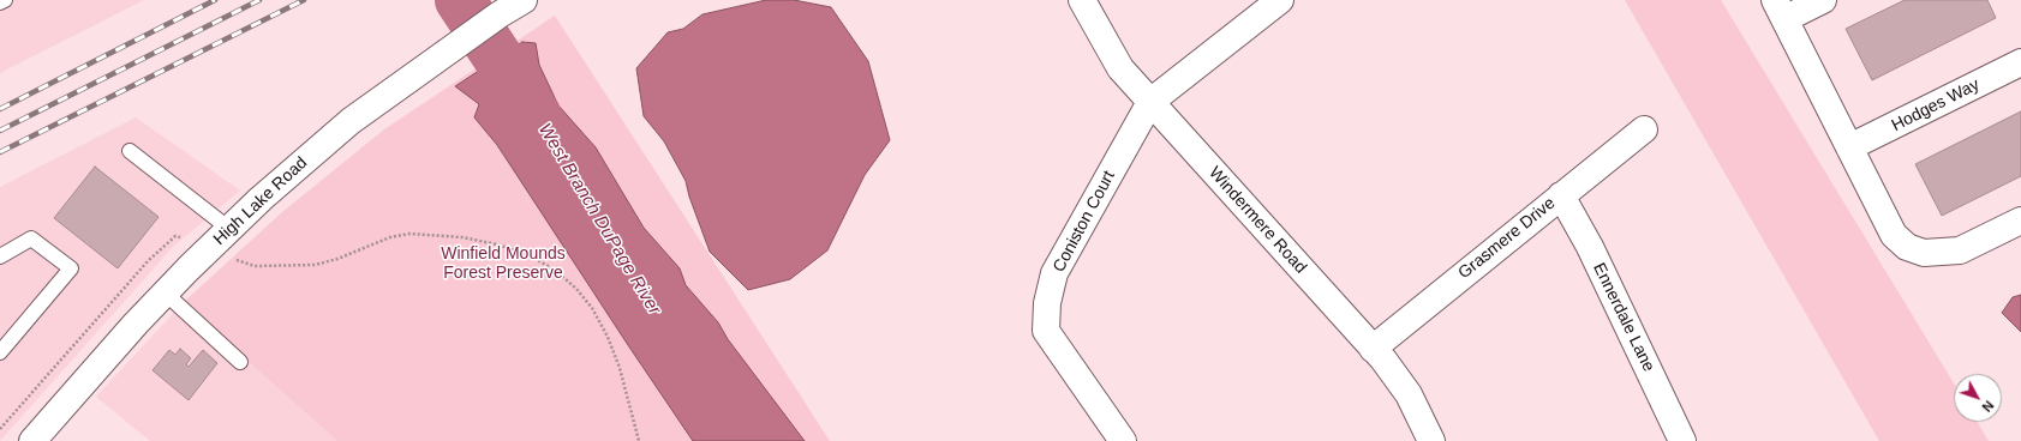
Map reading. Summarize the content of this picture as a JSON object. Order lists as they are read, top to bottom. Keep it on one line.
{"streets":{"street":["Hodges Way","High Lake Road","Windermere Road","Coniston Court","Grasmere Drive","Ennerdale Lane"]},"crossings":[["Windermere Road","Coniston Court"],["Windermere Road","Grasmere Drive"],["Grasmere Drive","Ennerdale Lane"]],"water":["West Branch DuPage River"],"parks":["Winfield Mounds Forest Preserve"],"north":"bottom right"}
